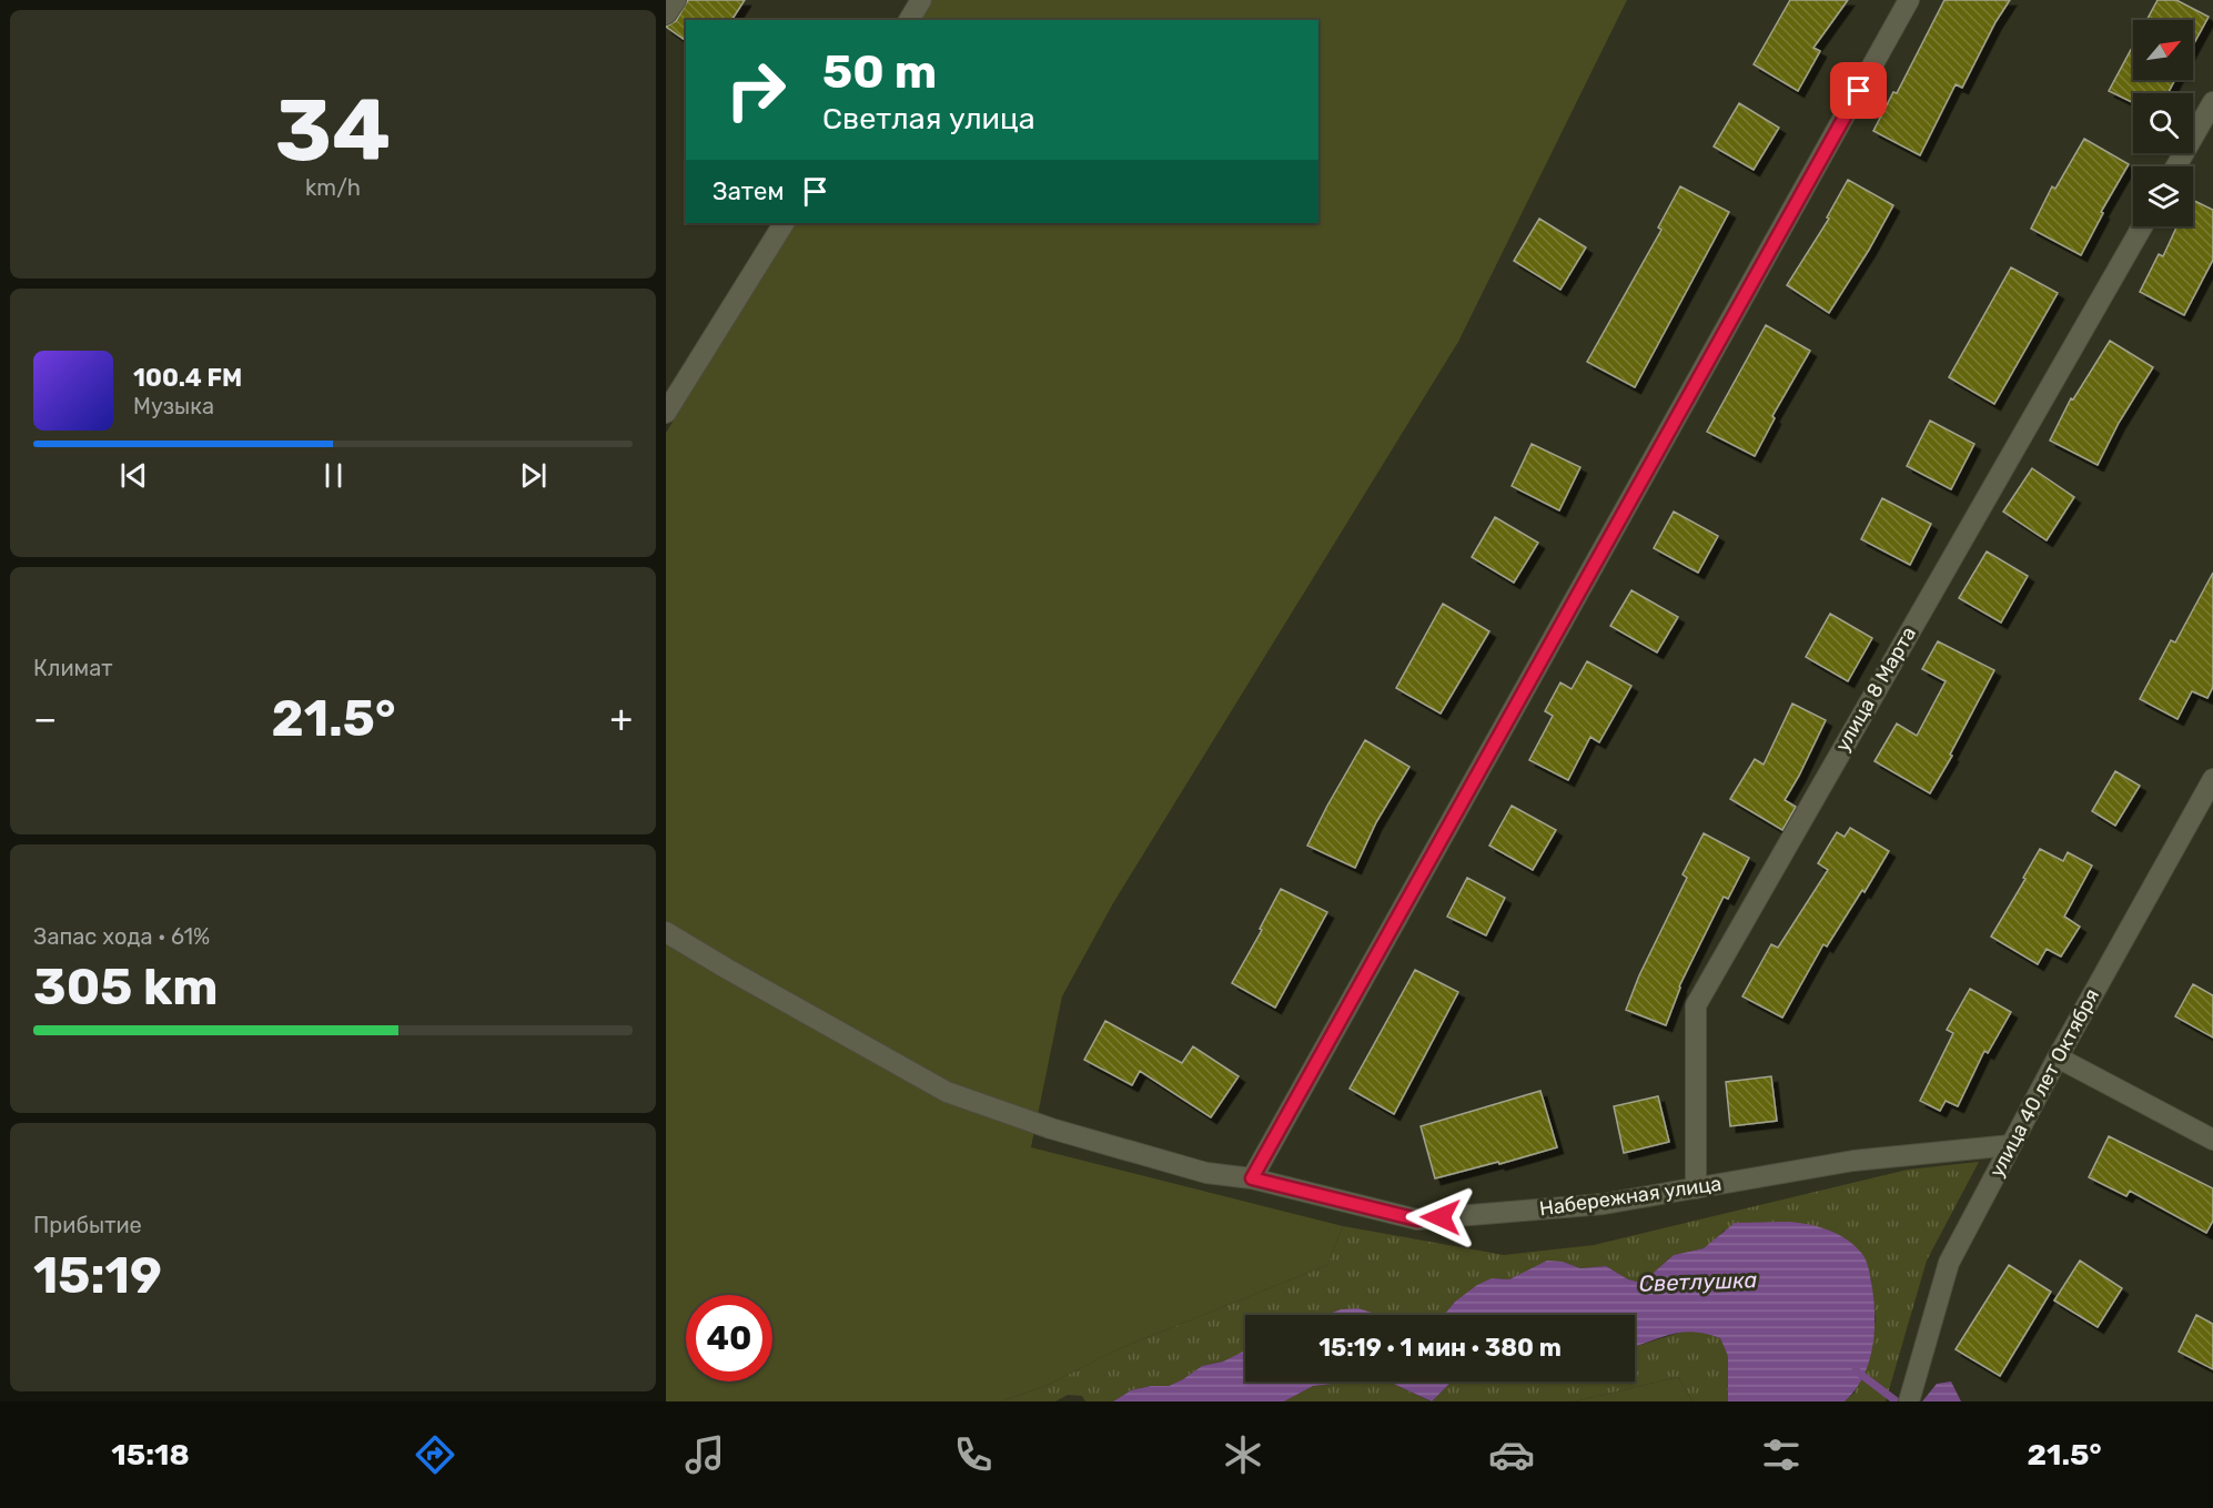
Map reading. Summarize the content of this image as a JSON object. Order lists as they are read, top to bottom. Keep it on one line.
{"streets":{"street":["улица 8 Марта","улица 40 лет Октября","Набережная улица"]},"crossings":[["улица 8 Марта","Набережная улица"],["улица 40 лет Октября","Набережная улица"]],"water":["Светлушка"],"north":"top right","page":{"tile":[["34","km/h"],"Климат",["Запас хода · 61%","305 km"],["Прибытие","15:19"]],"turn":["50 m","Светлая улица"],"then":"Затем","song":["100.4 FM","Музыка"],"heat":["−","21.5°","+"],"limit":"40","trip":"15:19 · 1 мин · 380 m","tabs":["15:18","21.5°"]}}
